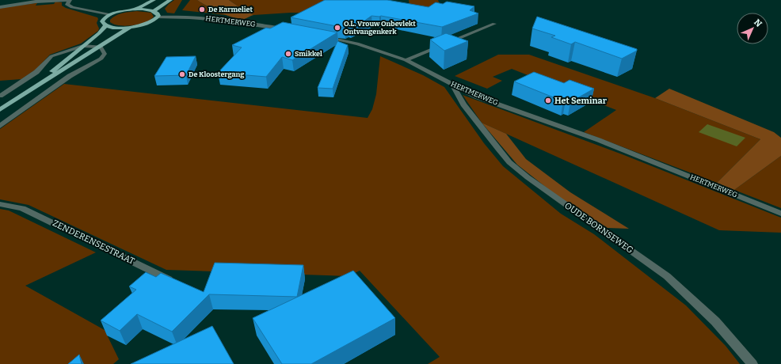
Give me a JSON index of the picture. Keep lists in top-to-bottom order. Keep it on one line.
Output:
{"streets":{"street":["HERTMERWEG","OUDE BORNSEWEG","ZENDERENSESTRAAT"]},"crossings":[["HERTMERWEG","OUDE BORNSEWEG"]],"places":["De Karmeliet","O.L. Vrouw Onbevlekt Ontvangenkerk","Smikkel","De Kloostergang","Het Seminar"],"north":"top right"}
